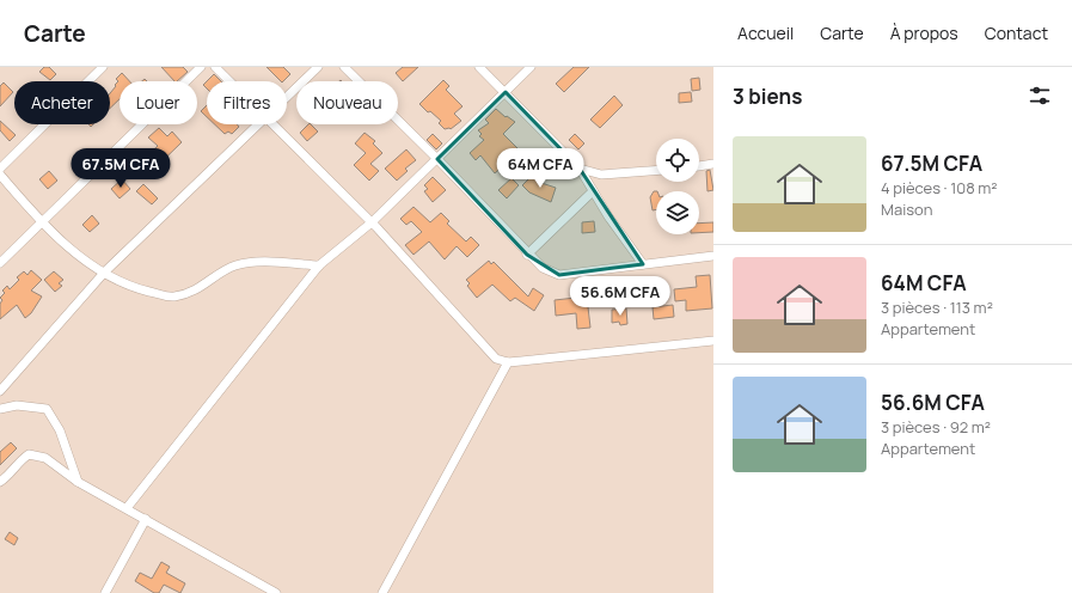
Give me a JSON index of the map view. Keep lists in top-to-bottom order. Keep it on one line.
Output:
{"page":{"header":"Carte","nav":["Accueil","Carte","À propos","Contact"],"heading":"3 biens","chip":["Acheter","Louer","Filtres","Nouveau"],"list":[{"name":"67.5M CFA","note":"4 pièces · 108 m² · Maison"},{"name":"64M CFA","note":"3 pièces · 113 m² · Appartement"},{"name":"56.6M CFA","note":"3 pièces · 92 m² · Appartement"}],"price":["67.5M CFA","64M CFA","56.6M CFA"]}}
